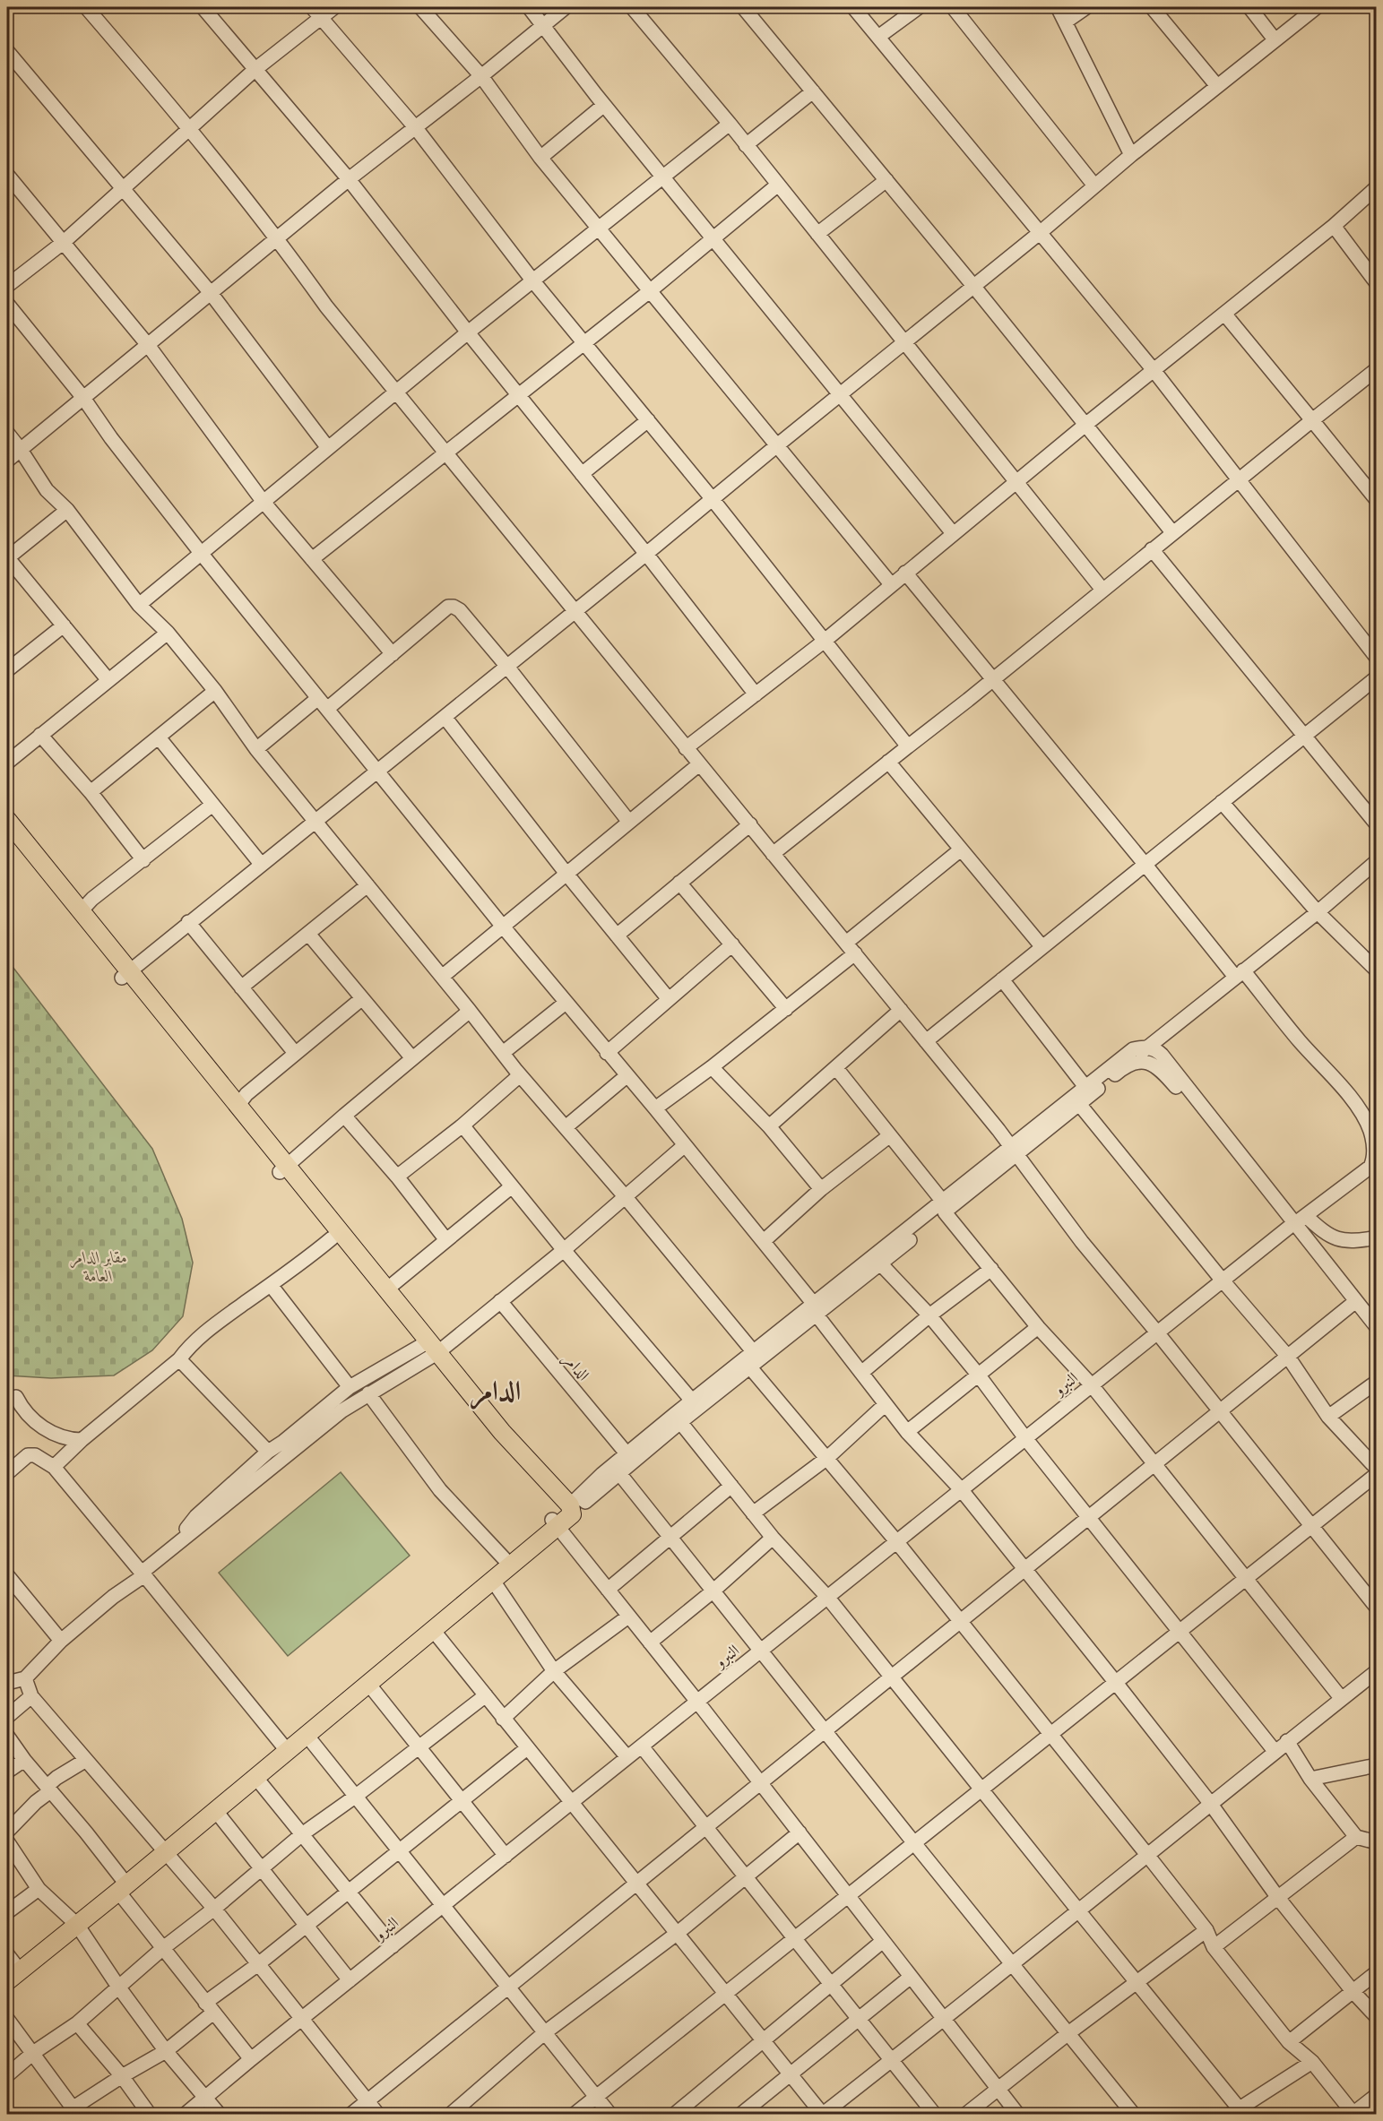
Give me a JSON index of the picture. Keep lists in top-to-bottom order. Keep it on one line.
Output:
{"streets":{"street":["الدامر","النبرو"]},"districts":["الدامر"],"parks":["مقابر الدامر العامة"]}
